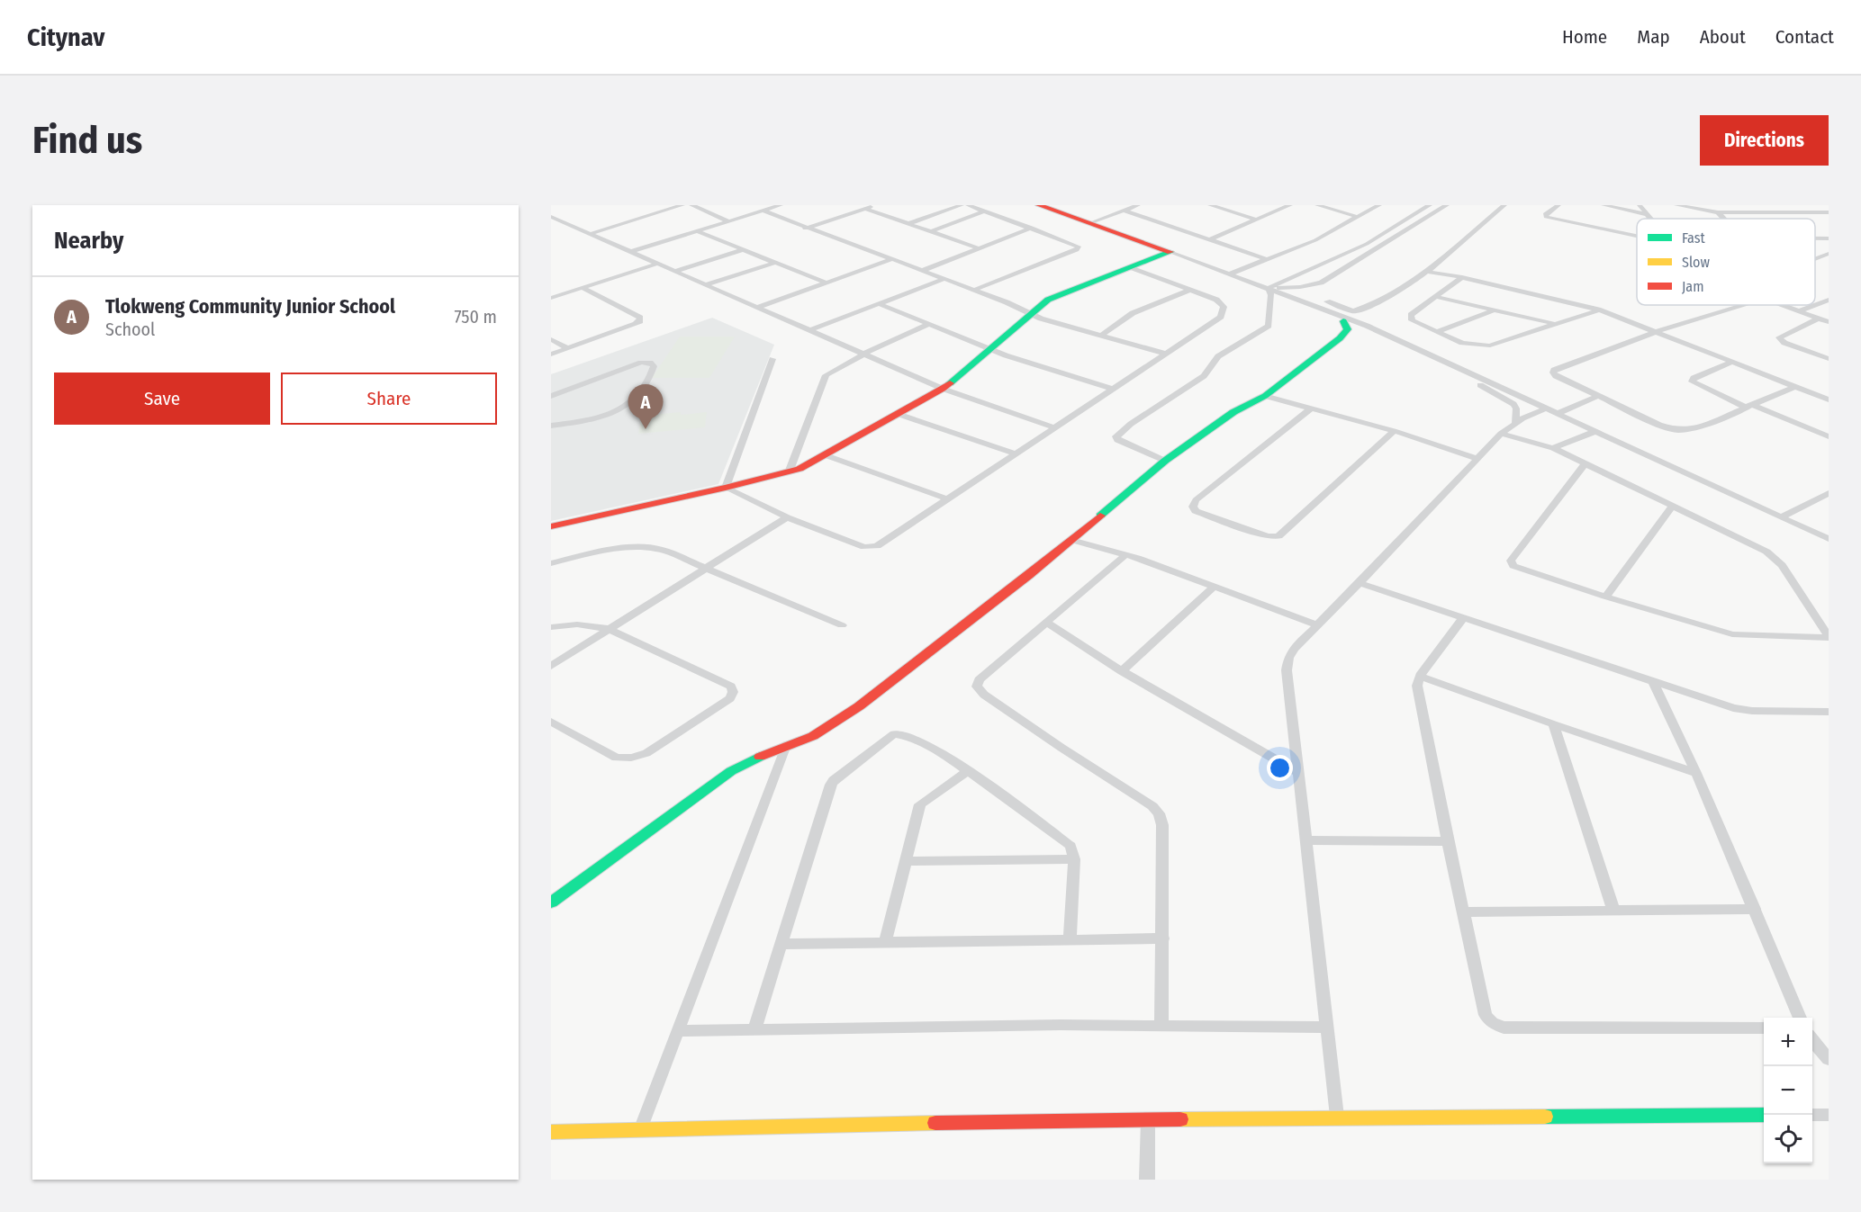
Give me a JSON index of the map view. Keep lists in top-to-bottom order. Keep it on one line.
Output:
{"legend":["Fast","Slow","Jam"],"page":{"header":"Citynav","nav":["Home","Map","About","Contact"],"buttons":["Directions",["Save","Share"]],"title":"Find us","heading":"Nearby","list":[{"mark":"A","name":"Tlokweng Community Junior School","note":"School","value":"750 m"}],"pins":"A","map_buttons":["+","−"]}}
